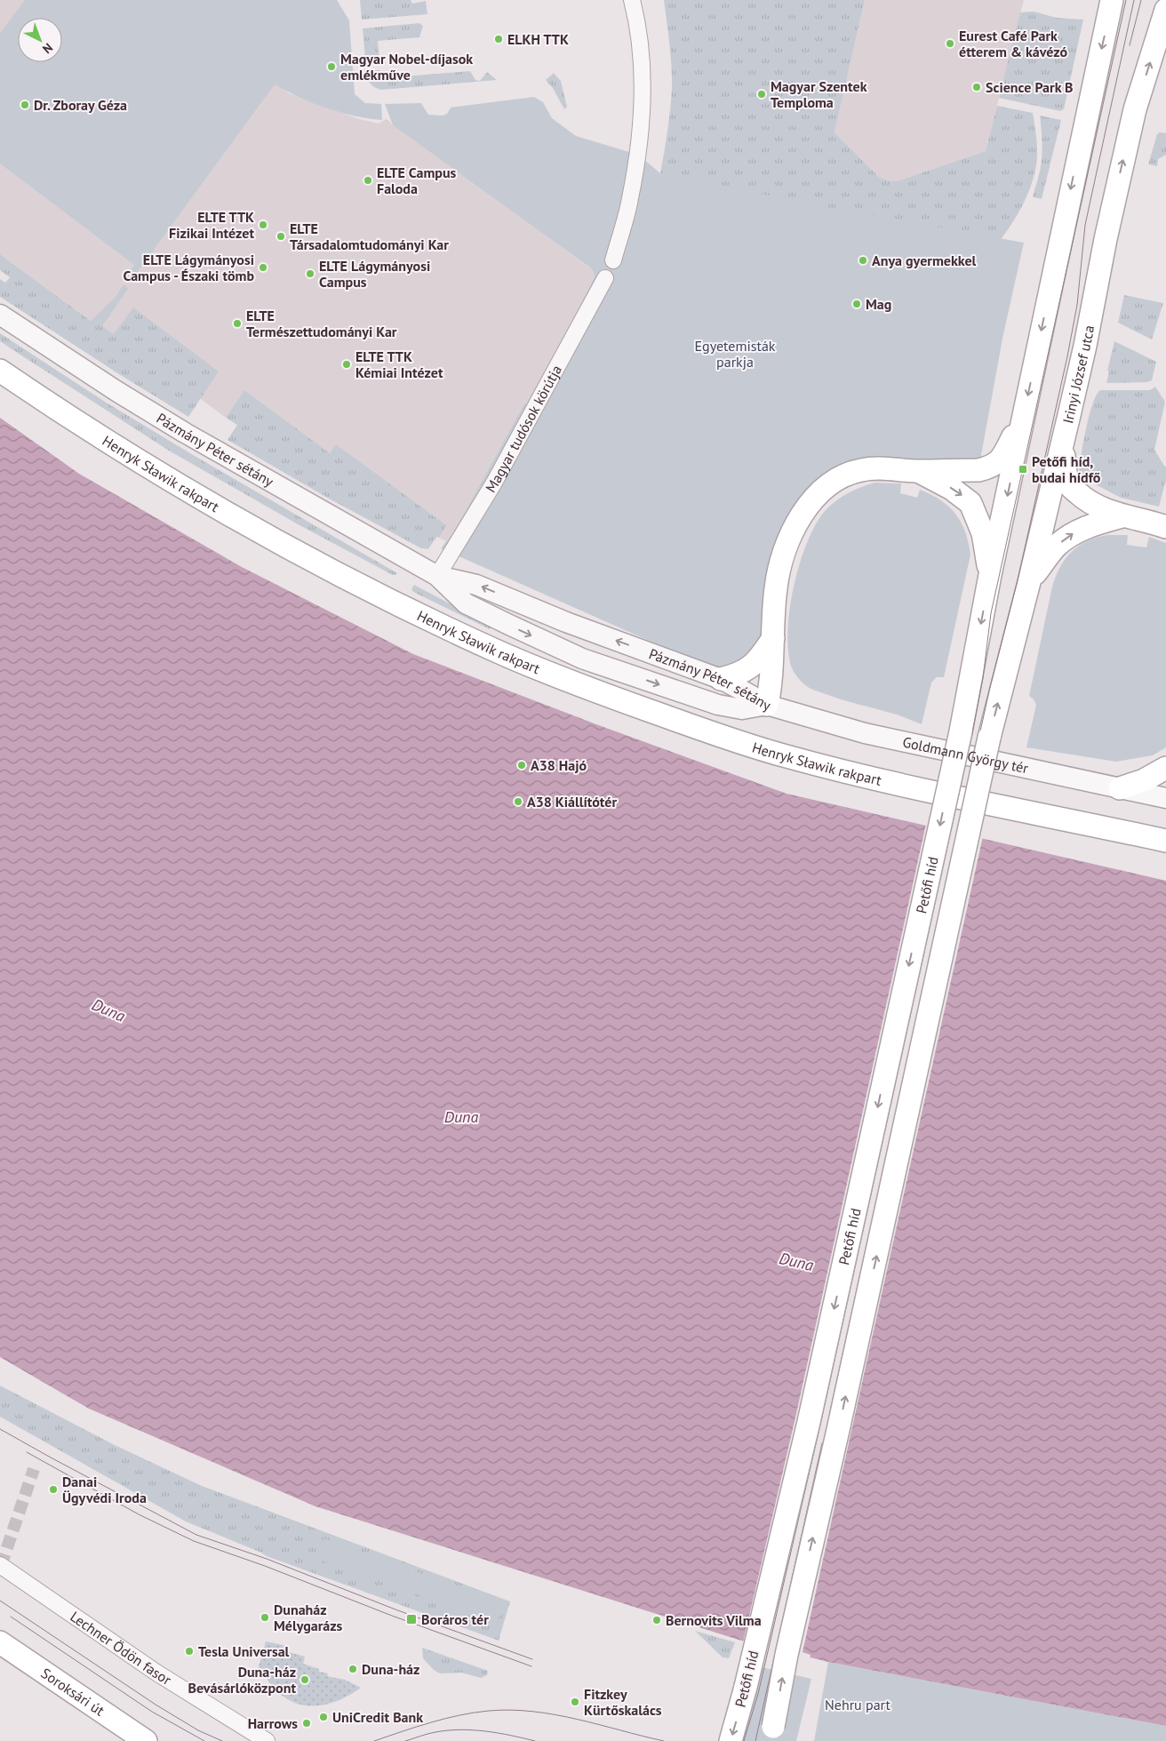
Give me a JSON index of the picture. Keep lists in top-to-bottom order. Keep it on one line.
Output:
{"streets":{"main road":["Irinyi József utca","Henryk Sławik rakpart","Petőfi híd","Soroksári út"],"street":["Magyar tudósok körútja","Pázmány Péter sétány","Goldmann György tér","Lechner Ödön fasor"]},"crossings":[["Irinyi József utca","Petőfi híd"],["Magyar tudósok körútja","Pázmány Péter sétány"],["Pázmány Péter sétány","Goldmann György tér"]],"water":["Duna"],"parks":["Egyetemisták parkja","Nehru part"],"places":{"other":["ELKH TTK","Eurest Café Park étterem & kávézó","Magyar Nobel-díjasok emlékműve","Science Park B","Magyar Szentek Temploma","Dr. Zboray Géza","ELTE Campus Faloda","ELTE TTK Fizikai Intézet","ELTE Társadalomtudományi Kar","Anya gyermekkel","ELTE Lágymányosi Campus - Északi tömb","ELTE Lágymányosi Campus","Mag","ELTE Természettudományi Kar","ELTE TTK Kémiai Intézet","A38 Hajó","A38 Kiállítótér","Danai Ügyvédi Iroda","Dunaház Mélygarázs","Bernovits Vilma","Tesla Universal","Duna-ház","Duna-ház Bevásárlóközpont","Fitzkey Kürtőskalács","UniCredit Bank","Harrows"],"transit":["Petőfi híd, budai hídfő","Boráros tér"]},"north":"bottom right"}
